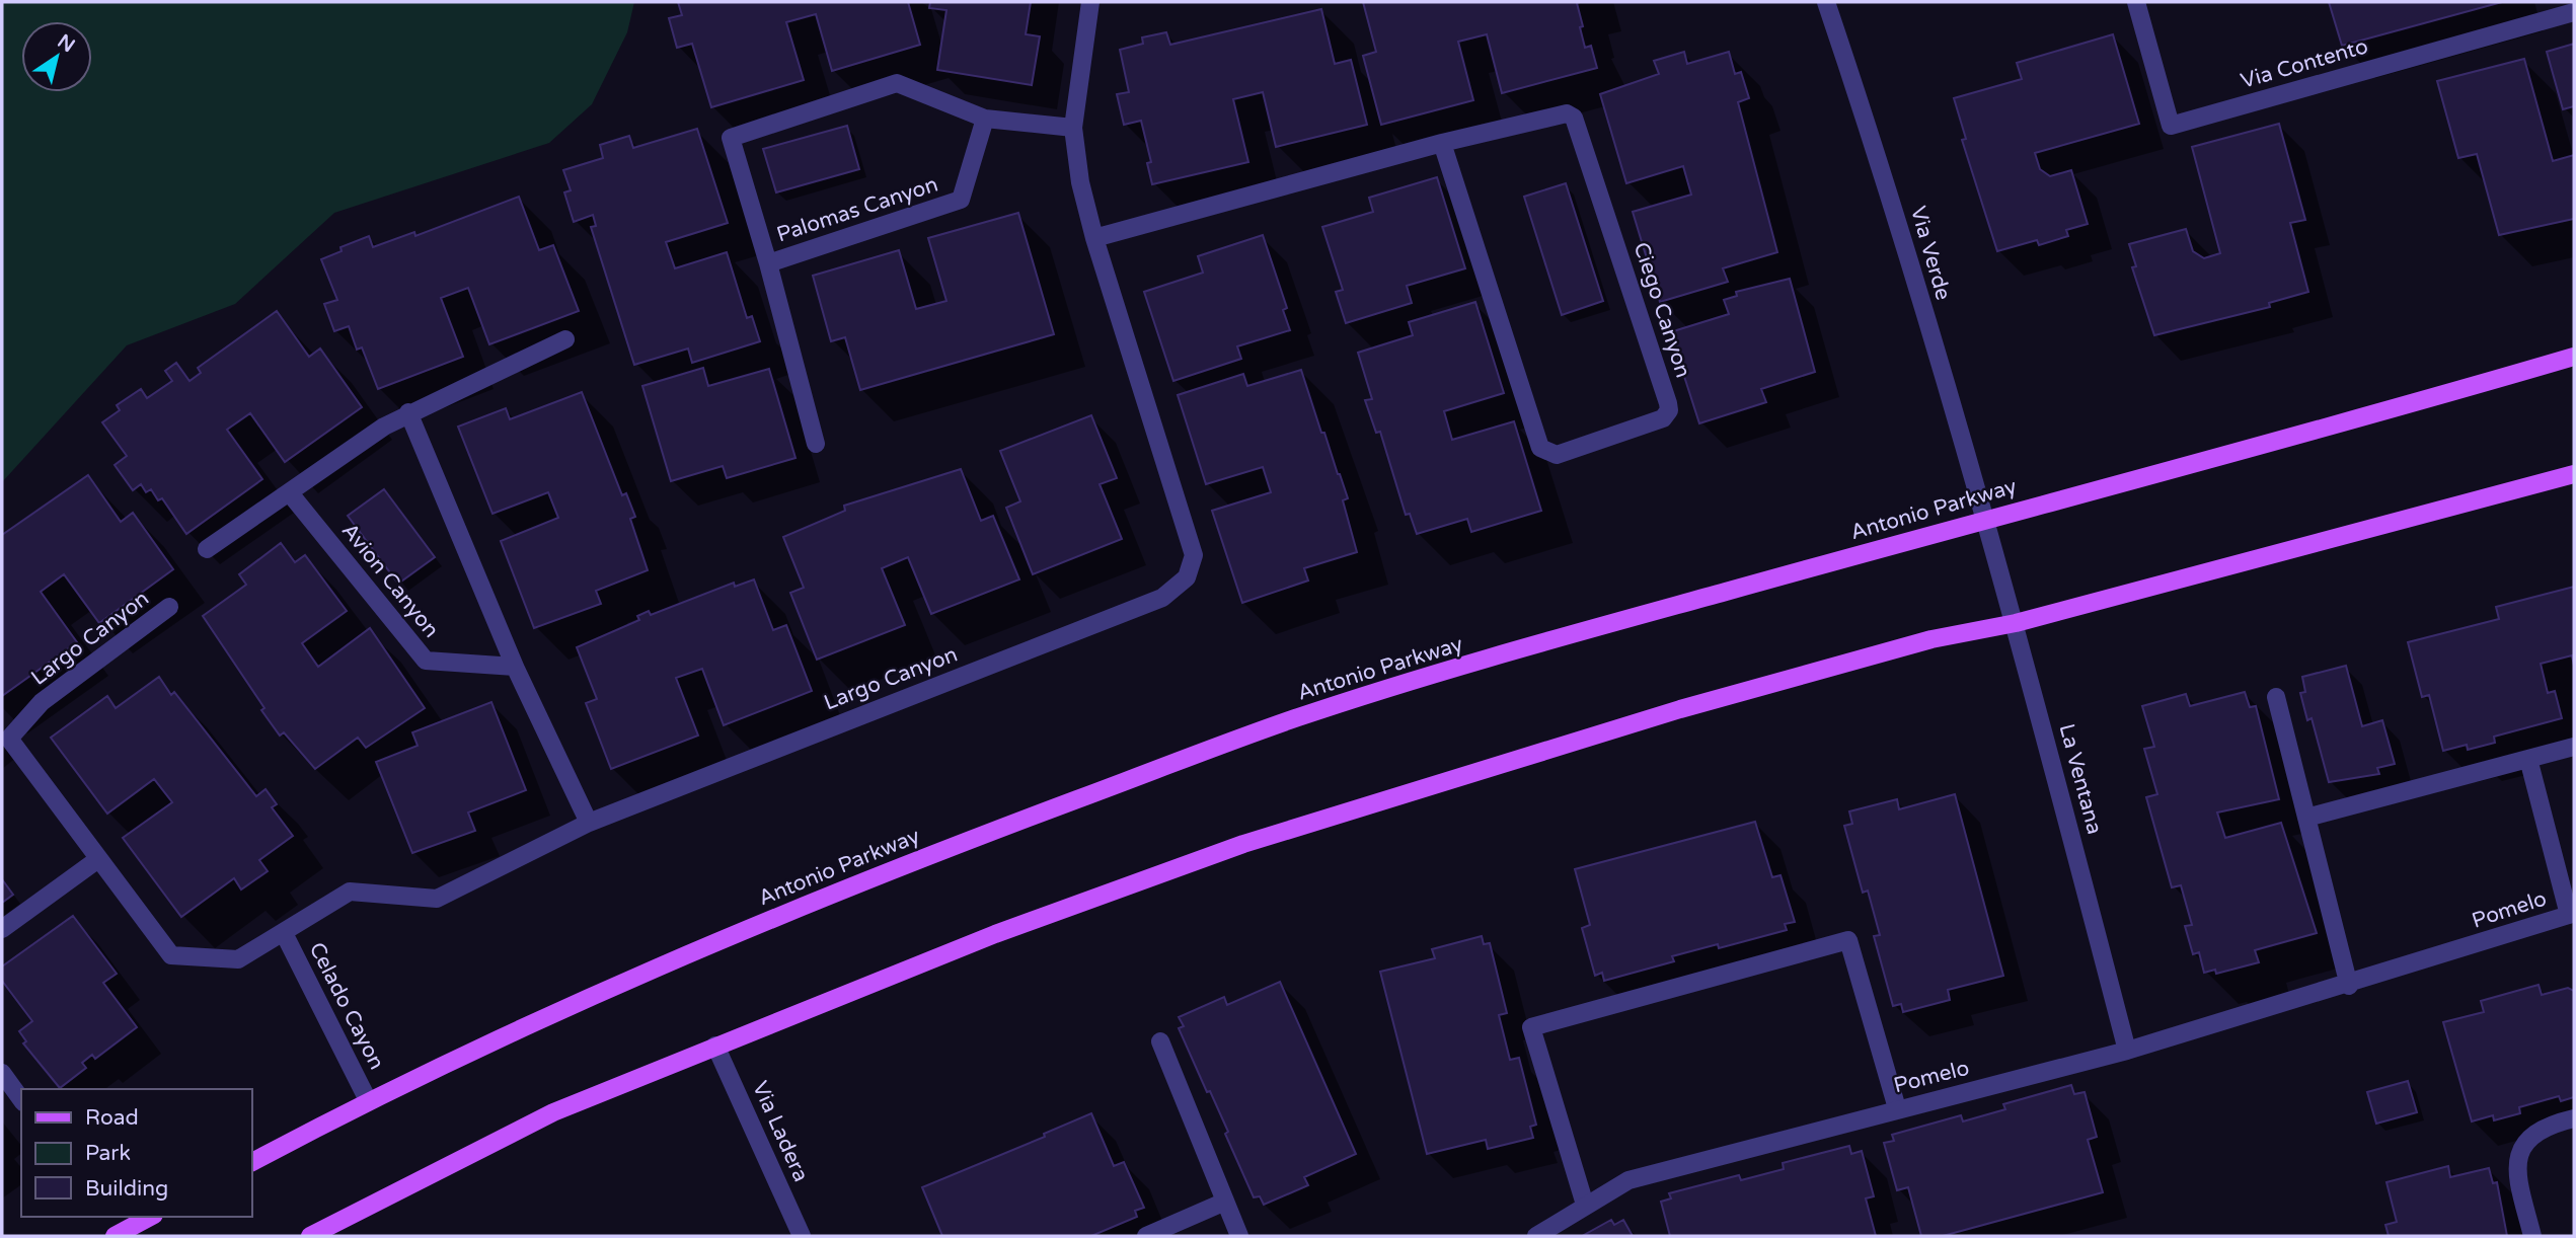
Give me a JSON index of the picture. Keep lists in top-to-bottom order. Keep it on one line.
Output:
{"streets":{"main road":["Antonio Parkway"],"street":["Via Contento","Palomas Canyon","Via Verde","Ciego Canyon","Avion Canyon","Largo Canyon","La Ventana","Pomelo","Celado Cayon","Via Ladera"]},"crossings":[["Palomas Canyon","Largo Canyon"],["Via Verde","Antonio Parkway"],["Via Verde","La Ventana"],["Ciego Canyon","Largo Canyon"],["Antonio Parkway","La Ventana"],["Antonio Parkway","Celado Cayon"],["Largo Canyon","Celado Cayon"],["La Ventana","Pomelo"]],"legend":["Road","Park","Building"],"north":"top right"}
